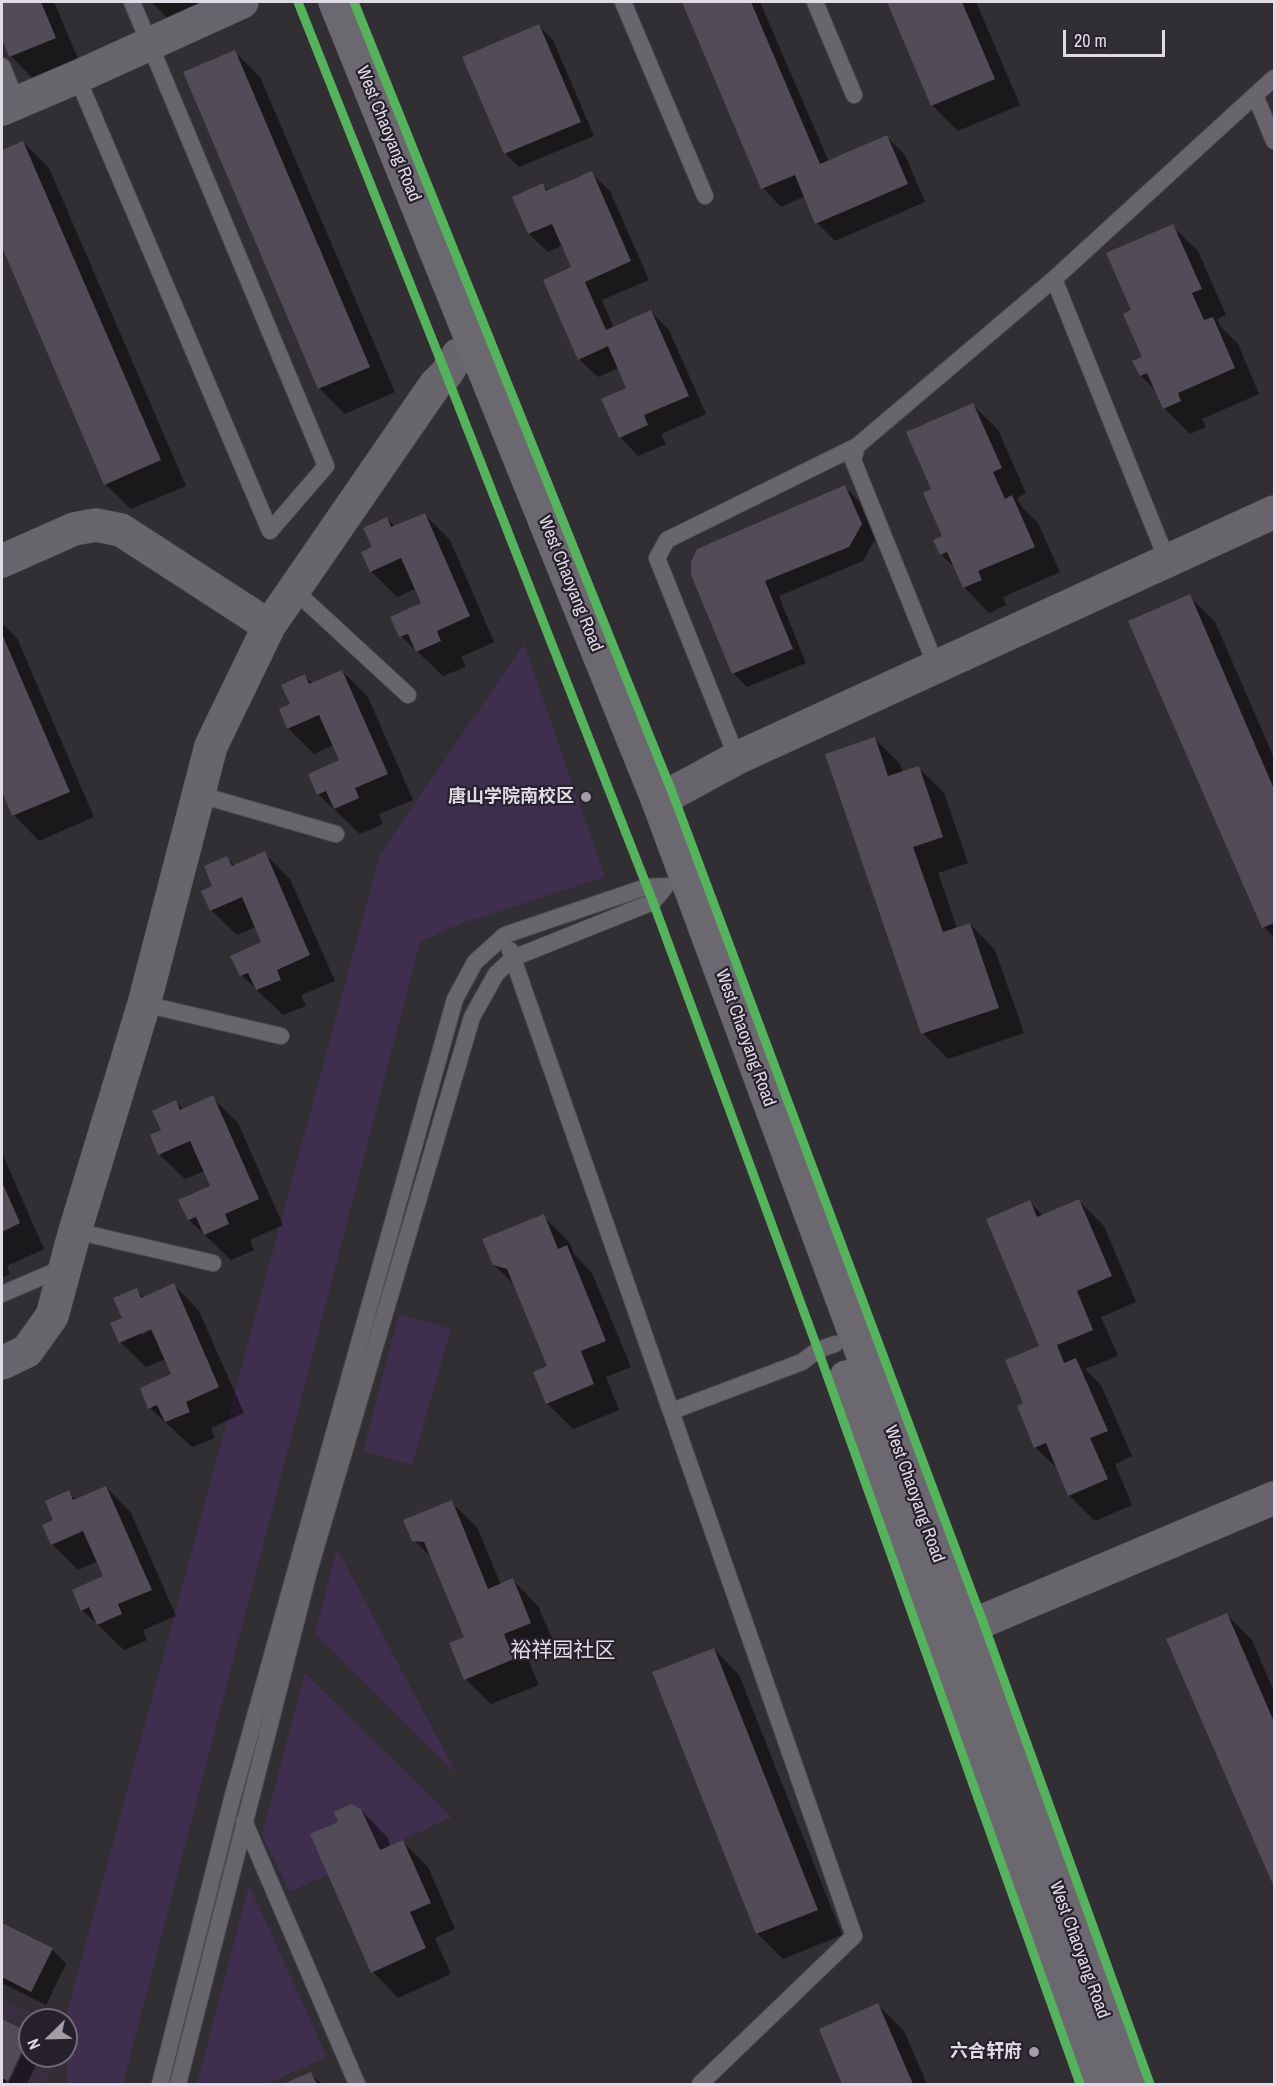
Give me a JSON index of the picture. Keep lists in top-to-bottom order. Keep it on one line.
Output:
{"streets":{"main road":["West Chaoyang Road"]},"districts":["裕祥园社区"],"places":["唐山学院南校区","六合轩府"],"scale_bar":"20 m","north":"bottom left"}
